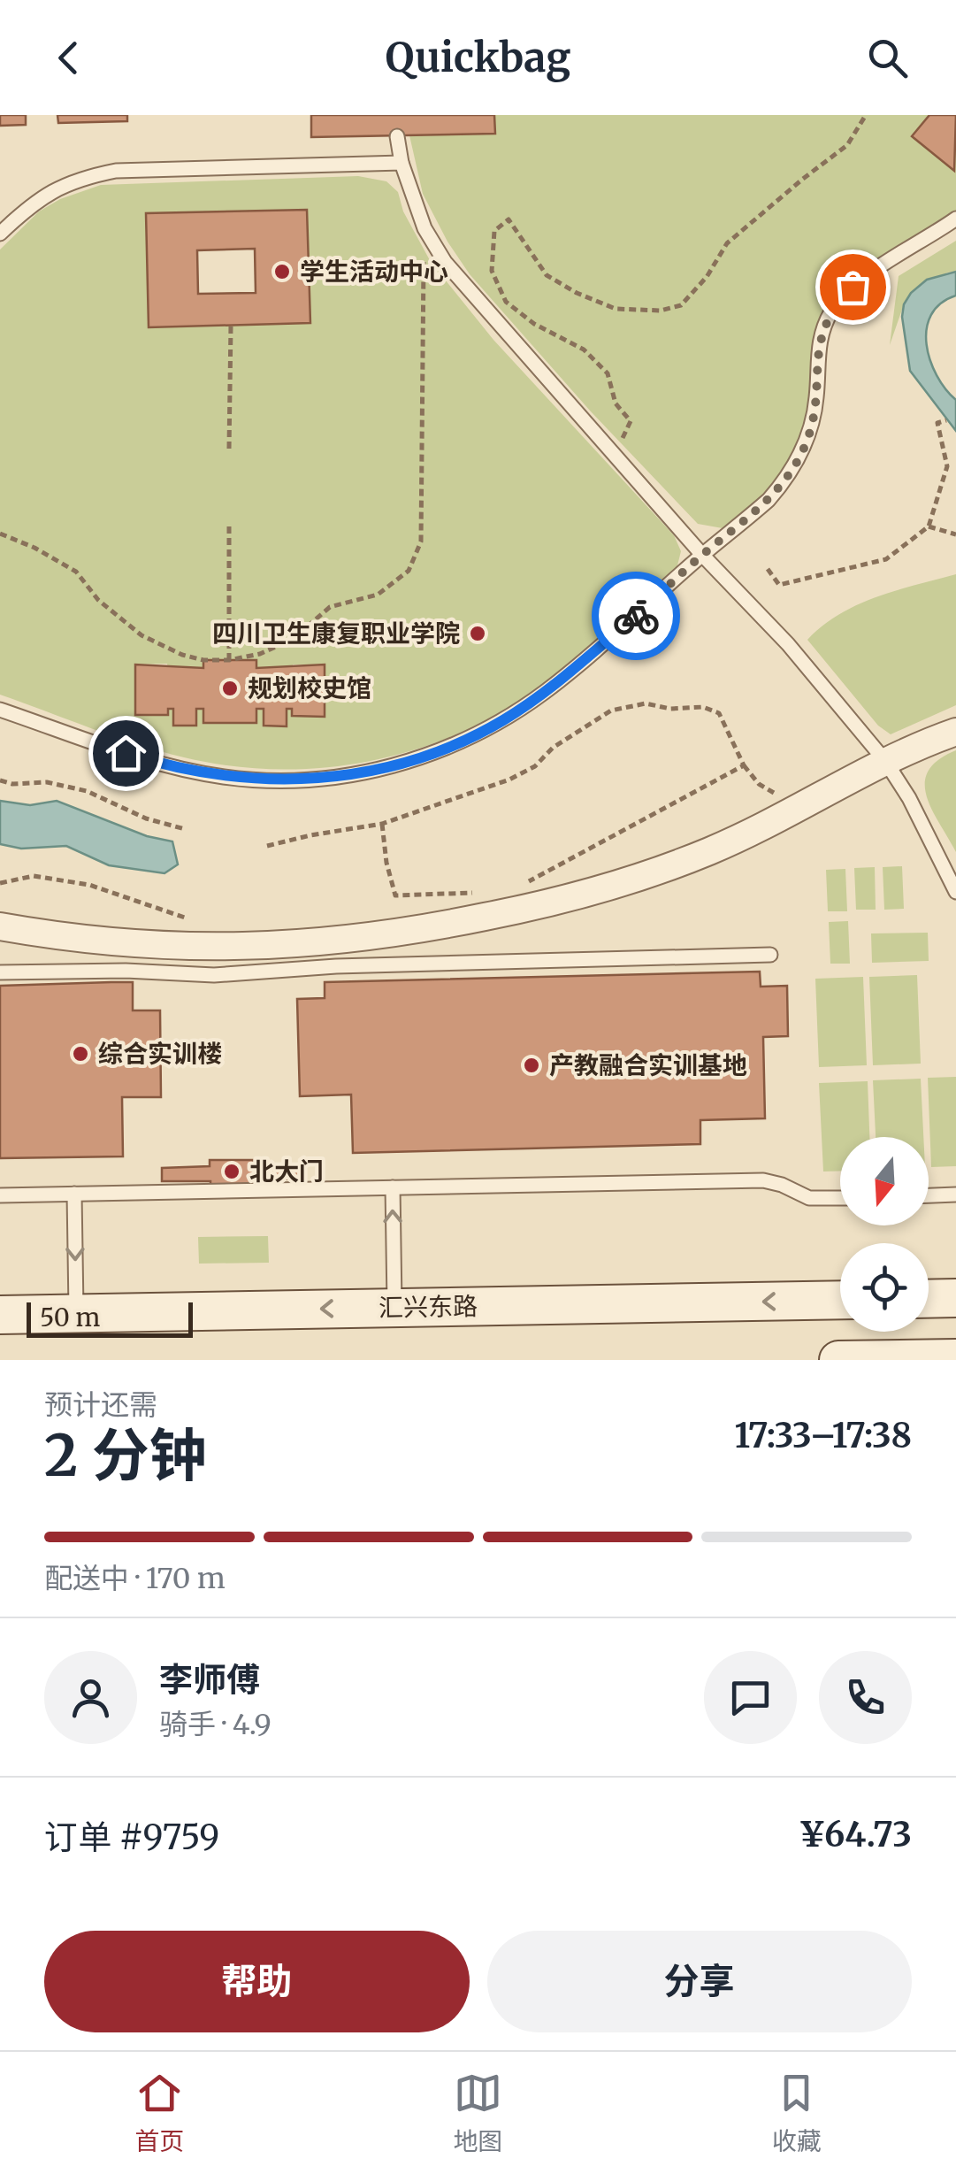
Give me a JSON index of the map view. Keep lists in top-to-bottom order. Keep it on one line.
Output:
{"streets":{"main road":["汇兴东路"]},"one_way":["汇兴东路"],"places":["学生活动中心","四川卫生康复职业学院","规划校史馆","综合实训楼","产教融合实训基地","北大门"],"scale_bar":"50 m","north":"bottom","page":{"header":"Quickbag","scale":"50 m","heading":["2 分钟","预计还需","17:33–17:38"],"panel":["李师傅","骑手 · 4.9","订单 #9759","¥64.73"],"bar":"配送中 · 170 m","buttons":["帮助","分享"],"tabs":["首页","地图","收藏"]}}
